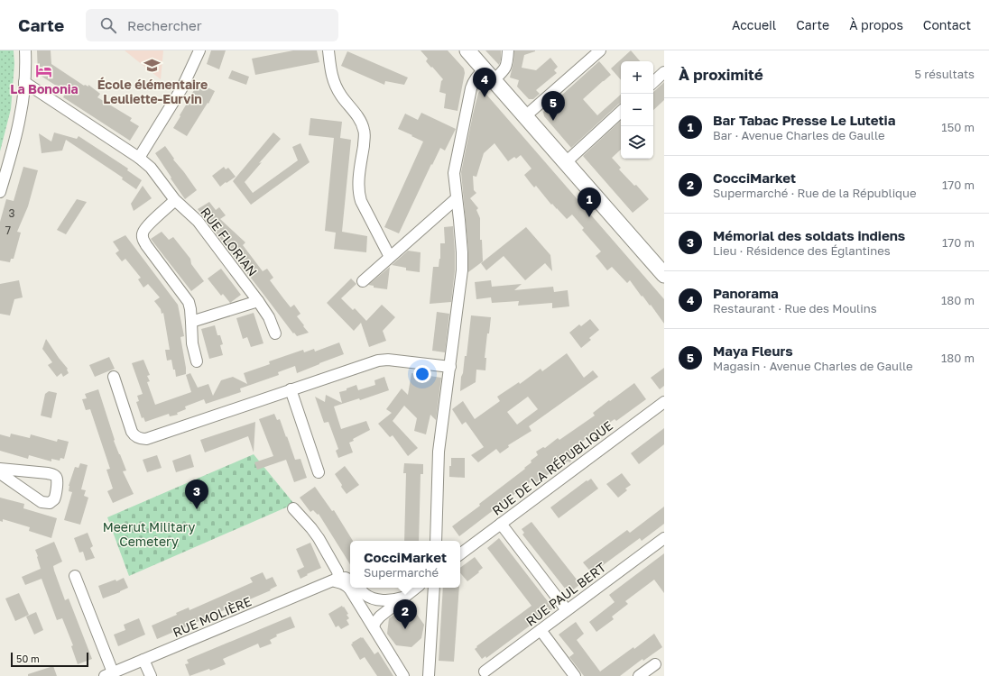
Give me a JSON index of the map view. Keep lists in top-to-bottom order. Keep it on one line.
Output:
{"streets":{"street":["RUE FLORIAN","RUE DE LA RÉPUBLIQUE","RUE PAUL BERT","RUE MOLIÈRE"]},"parks":["Meerut Military Cemetery"],"places":{"school or university":["École élémentaire Leuliette-Eurvin"],"hotel":["La Bononia"]},"house_numbers":["3","7"],"scale_bar":"50 m","page":{"header":"Carte","search":"Rechercher","nav":["Accueil","Carte","À propos","Contact"],"heading":["À proximité","5 résultats"],"map_buttons":["+","−"],"pins":["4","5","1","3","2"],"list":[{"mark":"1","name":"Bar Tabac Presse Le Lutetia","note":"Bar · Avenue Charles de Gaulle","value":"150 m"},{"mark":"2","name":"CocciMarket","note":"Supermarché · Rue de la République","value":"170 m"},{"mark":"3","name":"Mémorial des soldats indiens","note":"Lieu · Résidence des Églantines","value":"170 m"},{"mark":"4","name":"Panorama","note":"Restaurant · Rue des Moulins","value":"180 m"},{"mark":"5","name":"Maya Fleurs","note":"Magasin · Avenue Charles de Gaulle","value":"180 m"}],"popup":["CocciMarket","Supermarché"],"scale":"50 m"}}
